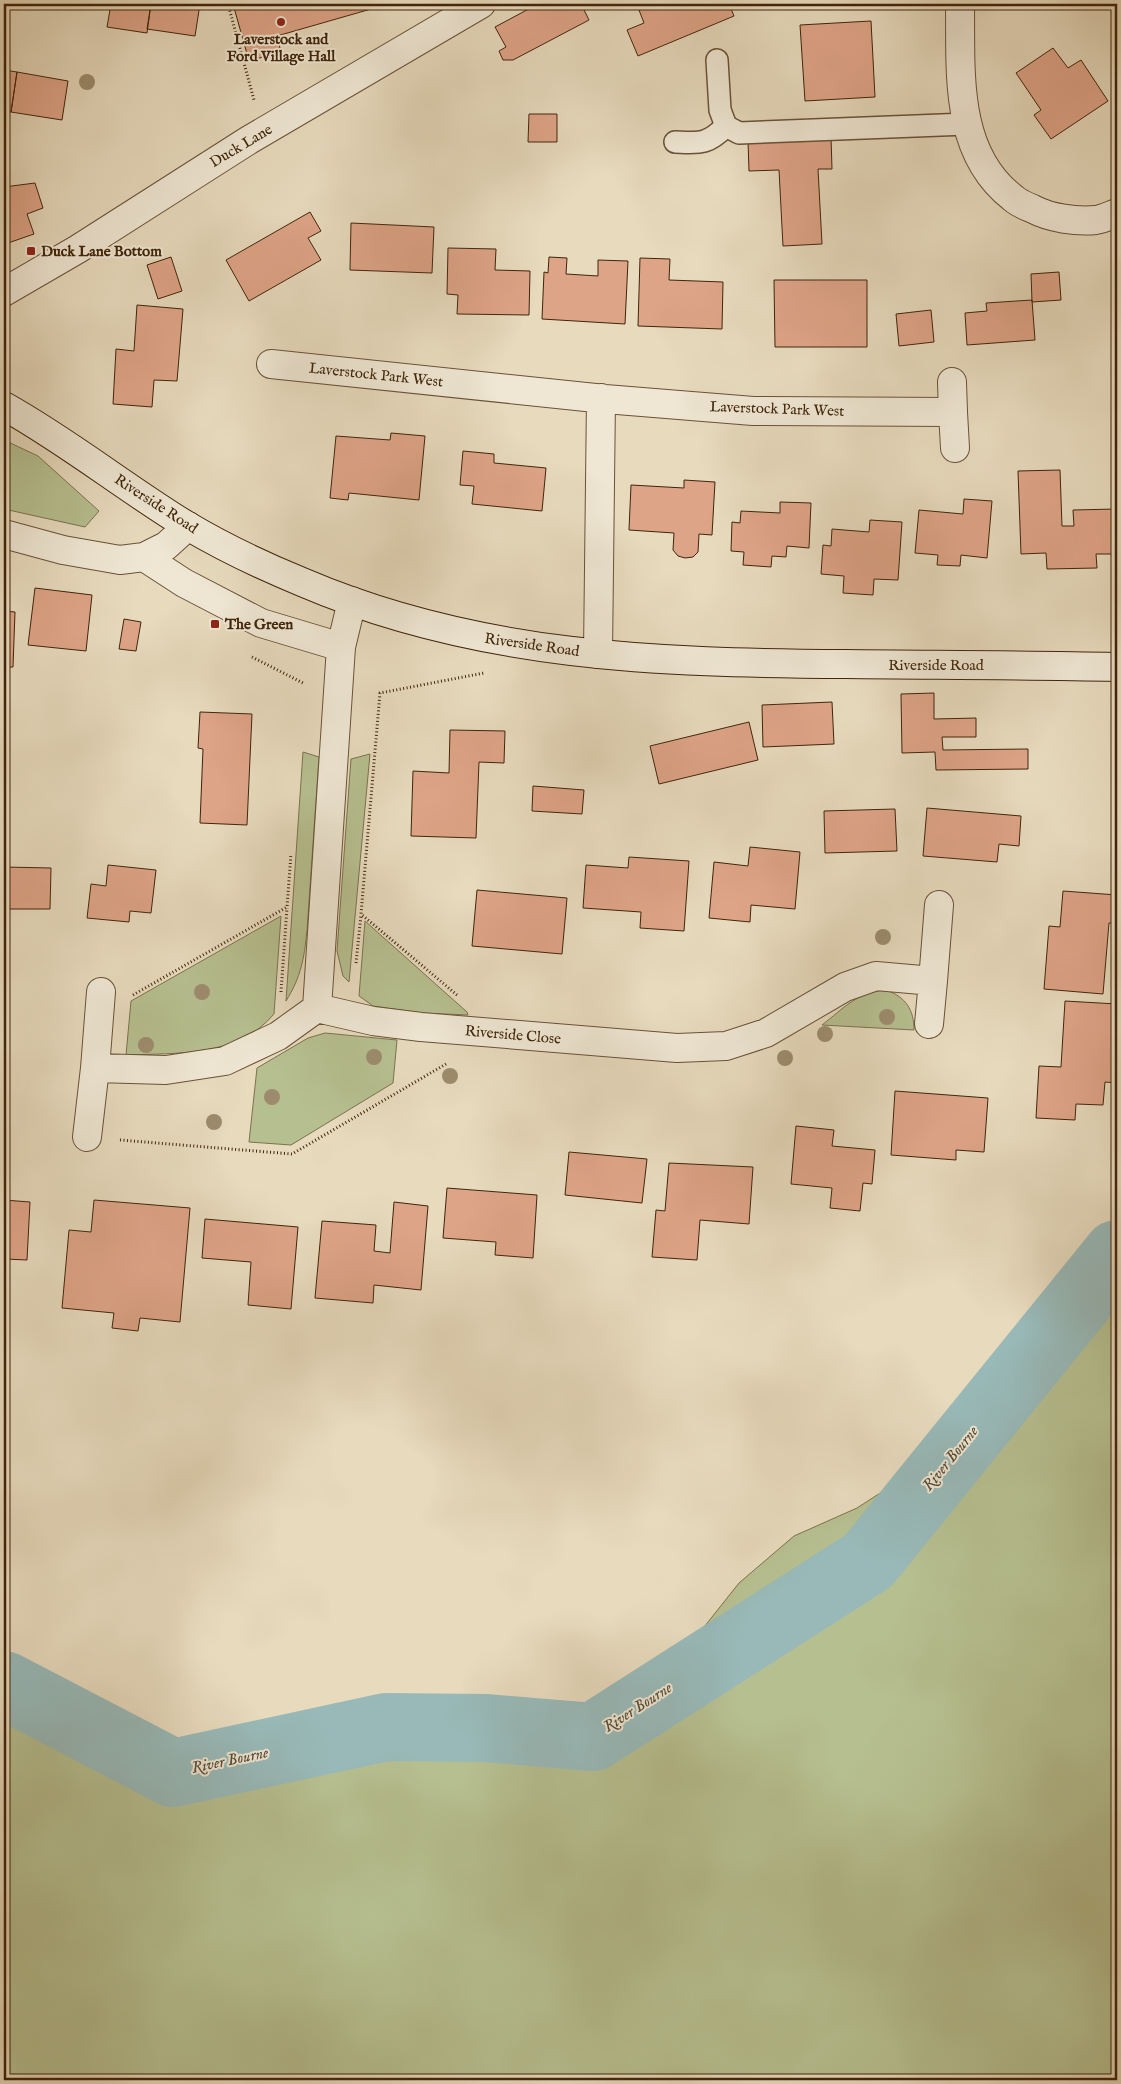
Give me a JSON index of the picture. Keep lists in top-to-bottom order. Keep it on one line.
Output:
{"streets":{"street":["Duck Lane","Laverstock Park West","Riverside Road","Riverside Close"]},"water":["River Bourne"],"places":{"other":["Laverstock and Ford Village Hall"],"transit":["Duck Lane Bottom","The Green"]}}
